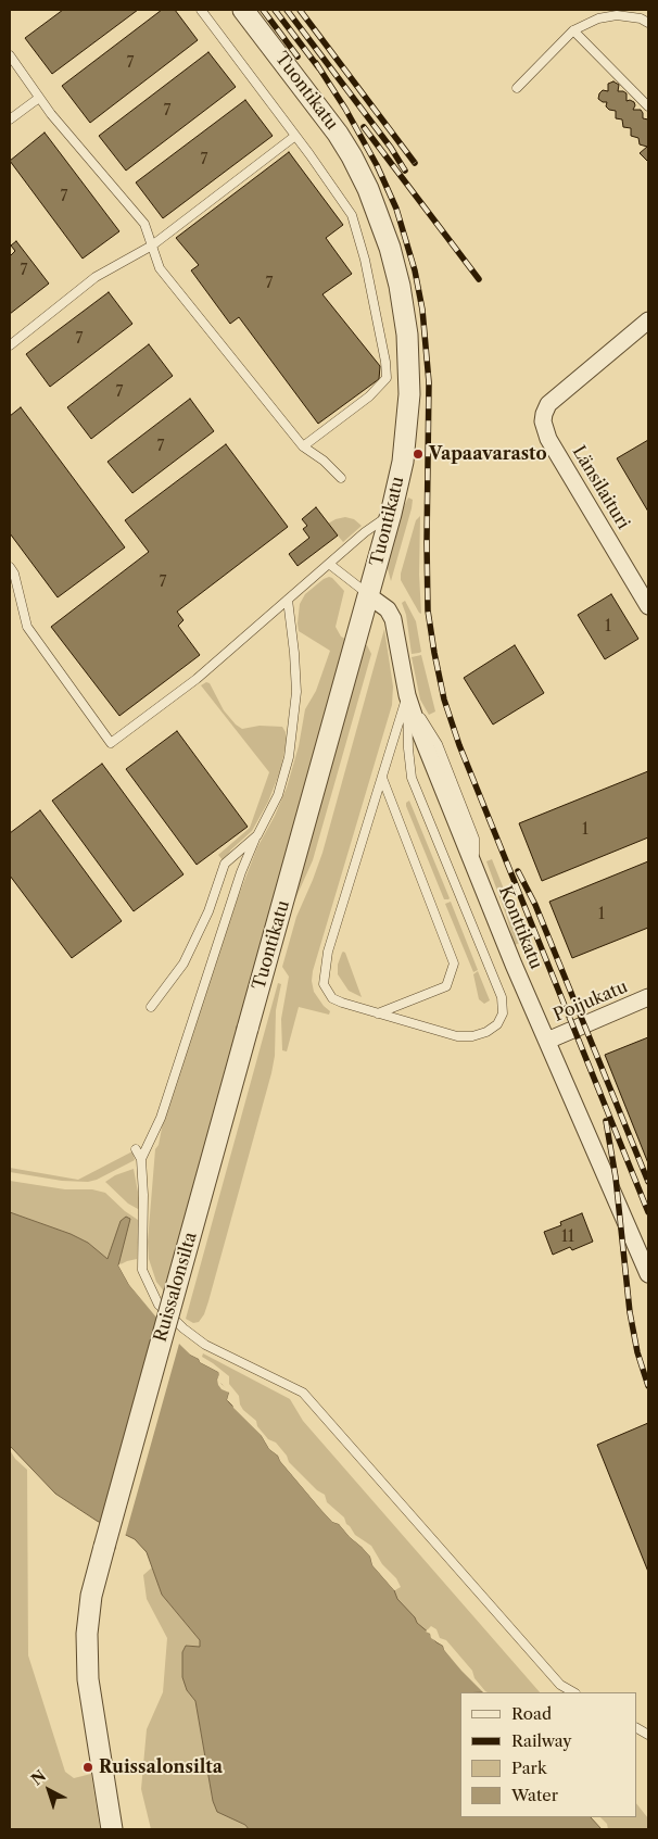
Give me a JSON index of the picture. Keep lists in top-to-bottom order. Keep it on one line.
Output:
{"streets":{"street":["Tuontikatu","Länsilaituri","Konttikatu","Poijukatu","Ruissalonsilta"]},"crossings":[["Tuontikatu","Konttikatu"],["Tuontikatu","Ruissalonsilta"],["Konttikatu","Poijukatu"]],"places":["Vapaavarasto","Ruissalonsilta"],"house_numbers":["7","7","7","7","7","7","7","7","7","7","1","1","1","11"],"legend":["Road","Railway","Park","Water"],"north":"top left"}
